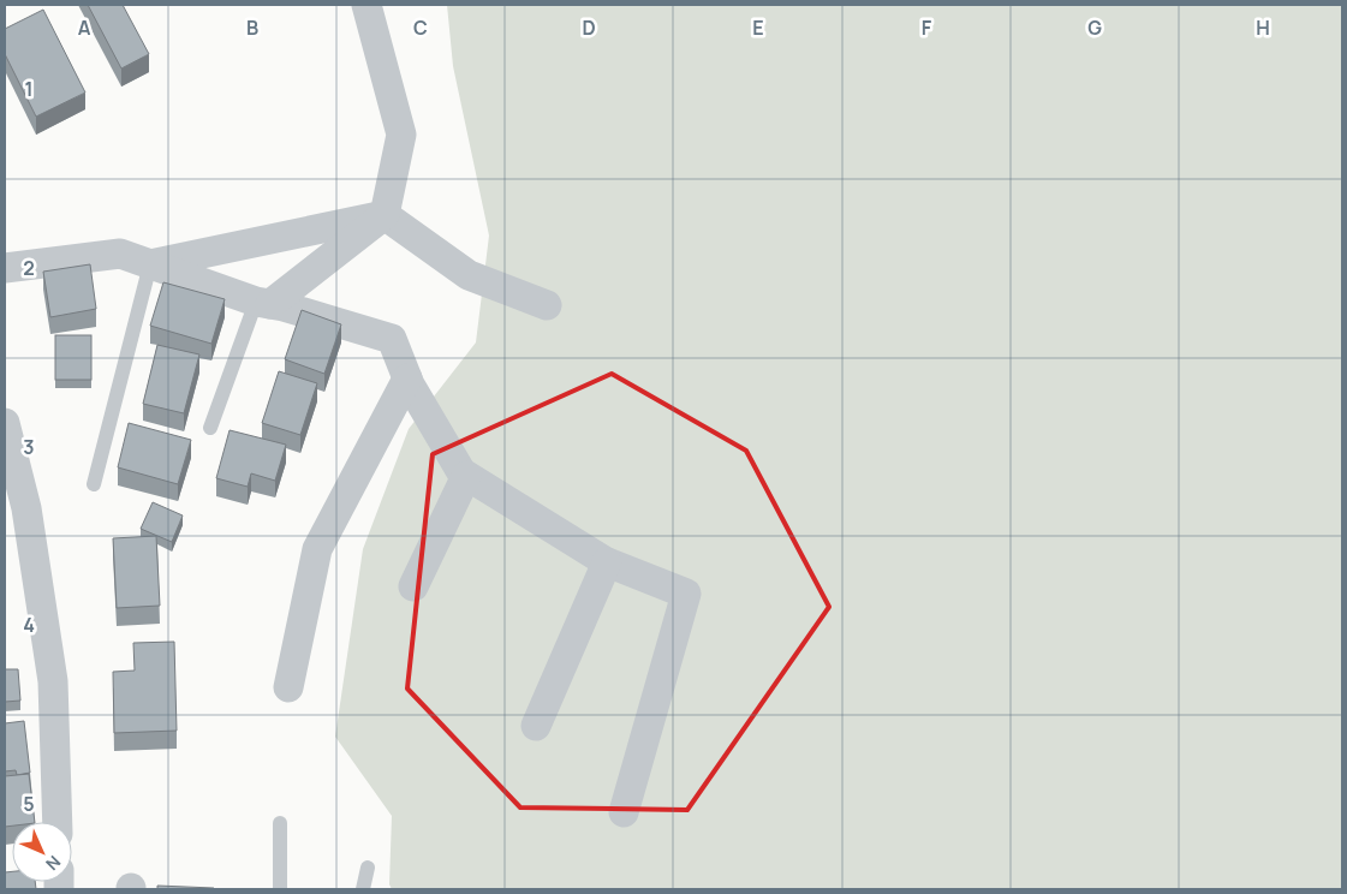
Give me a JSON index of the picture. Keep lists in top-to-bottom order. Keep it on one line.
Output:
{"north":"bottom right","grid":{"columns":["A","B","C","D","E","F","G","H"],"rows":["1","2","3","4","5"]}}
